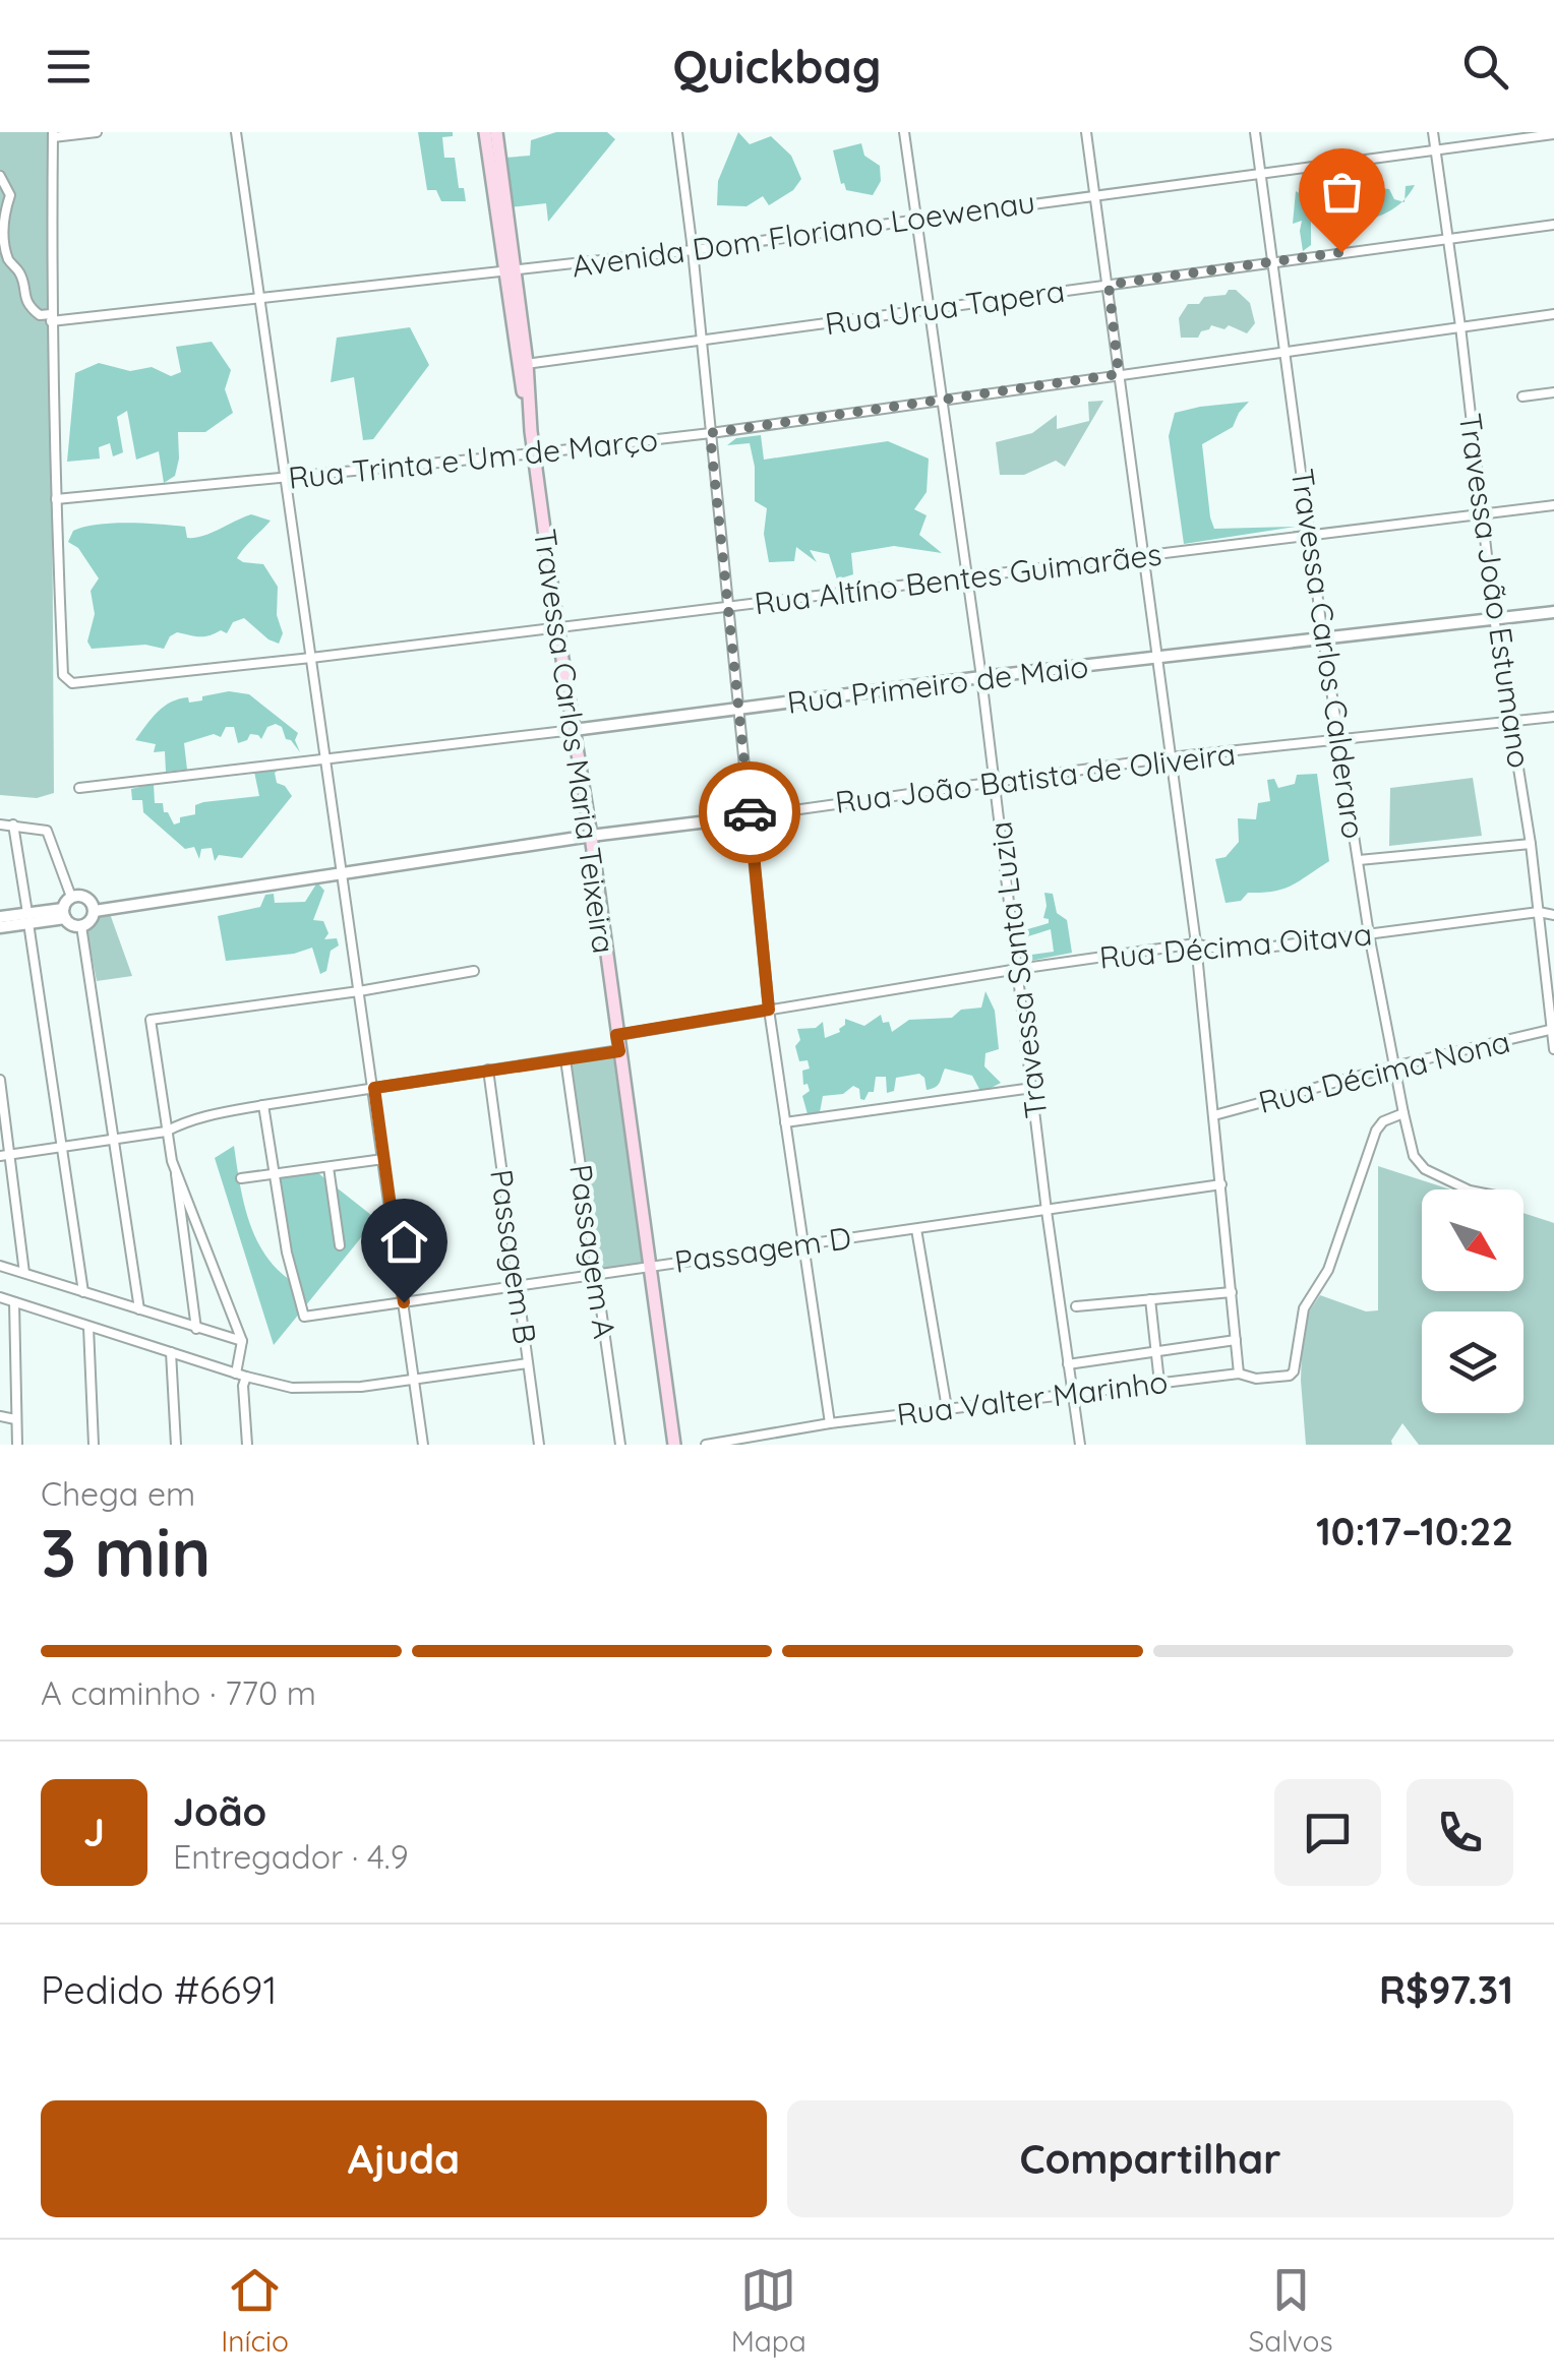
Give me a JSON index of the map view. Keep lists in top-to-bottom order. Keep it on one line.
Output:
{"streets":{"main road":["Travessa Carlos Maria Teixeira"],"street":["Avenida Dom Floriano Loewenau","Rua Urua Tapera","Rua Trinta e Um de Março","Rua Altíno Bentes Guimarães","Travessa João Estumano","Travessa Carlos Calderaro","Rua Primeiro de Maio","Rua João Batista de Oliveira","Rua Décima Oitava","Travessa Santa Luzia","Rua Décima Nona","Passagem D","Passagem A","Passagem B","Rua Valter Marinho"]},"crossings":[["Avenida Dom Floriano Loewenau","Travessa João Estumano"],["Avenida Dom Floriano Loewenau","Travessa Carlos Calderaro"],["Avenida Dom Floriano Loewenau","Travessa Carlos Maria Teixeira"],["Avenida Dom Floriano Loewenau","Travessa Santa Luzia"],["Rua Urua Tapera","Travessa João Estumano"],["Rua Urua Tapera","Travessa Carlos Calderaro"],["Rua Urua Tapera","Travessa Carlos Maria Teixeira"],["Rua Urua Tapera","Travessa Santa Luzia"],["Rua Trinta e Um de Março","Rua Altíno Bentes Guimarães"],["Rua Trinta e Um de Março","Travessa João Estumano"],["Rua Trinta e Um de Março","Travessa Carlos Calderaro"],["Rua Trinta e Um de Março","Travessa Carlos Maria Teixeira"],["Rua Trinta e Um de Março","Travessa Santa Luzia"],["Rua Altíno Bentes Guimarães","Travessa João Estumano"],["Rua Altíno Bentes Guimarães","Travessa Carlos Calderaro"],["Rua Altíno Bentes Guimarães","Travessa Carlos Maria Teixeira"],["Rua Altíno Bentes Guimarães","Travessa Santa Luzia"],["Travessa João Estumano","Rua Primeiro de Maio"],["Travessa João Estumano","Rua João Batista de Oliveira"],["Travessa João Estumano","Rua Décima Oitava"],["Travessa João Estumano","Rua Décima Nona"],["Travessa Carlos Calderaro","Rua Primeiro de Maio"],["Travessa Carlos Calderaro","Rua João Batista de Oliveira"],["Travessa Carlos Calderaro","Rua Décima Oitava"],["Travessa Carlos Calderaro","Rua Décima Nona"],["Travessa Carlos Calderaro","Rua Valter Marinho"],["Rua Primeiro de Maio","Travessa Carlos Maria Teixeira"],["Rua Primeiro de Maio","Travessa Santa Luzia"],["Travessa Carlos Maria Teixeira","Rua João Batista de Oliveira"],["Travessa Carlos Maria Teixeira","Rua Décima Oitava"],["Travessa Carlos Maria Teixeira","Passagem D"],["Rua João Batista de Oliveira","Travessa Santa Luzia"],["Rua Décima Oitava","Travessa Santa Luzia"],["Travessa Santa Luzia","Passagem D"],["Travessa Santa Luzia","Rua Valter Marinho"],["Passagem D","Passagem A"],["Passagem D","Passagem B"]],"north":"bottom right","page":{"header":"Quickbag","heading":["3 min","Chega em","10:17–10:22"],"panel":["João","Entregador · 4.9","Pedido #6691","R$97.31"],"bar":"A caminho · 770 m","round":"J","buttons":["Ajuda","Compartilhar"],"tabs":["Início","Mapa","Salvos"]}}
